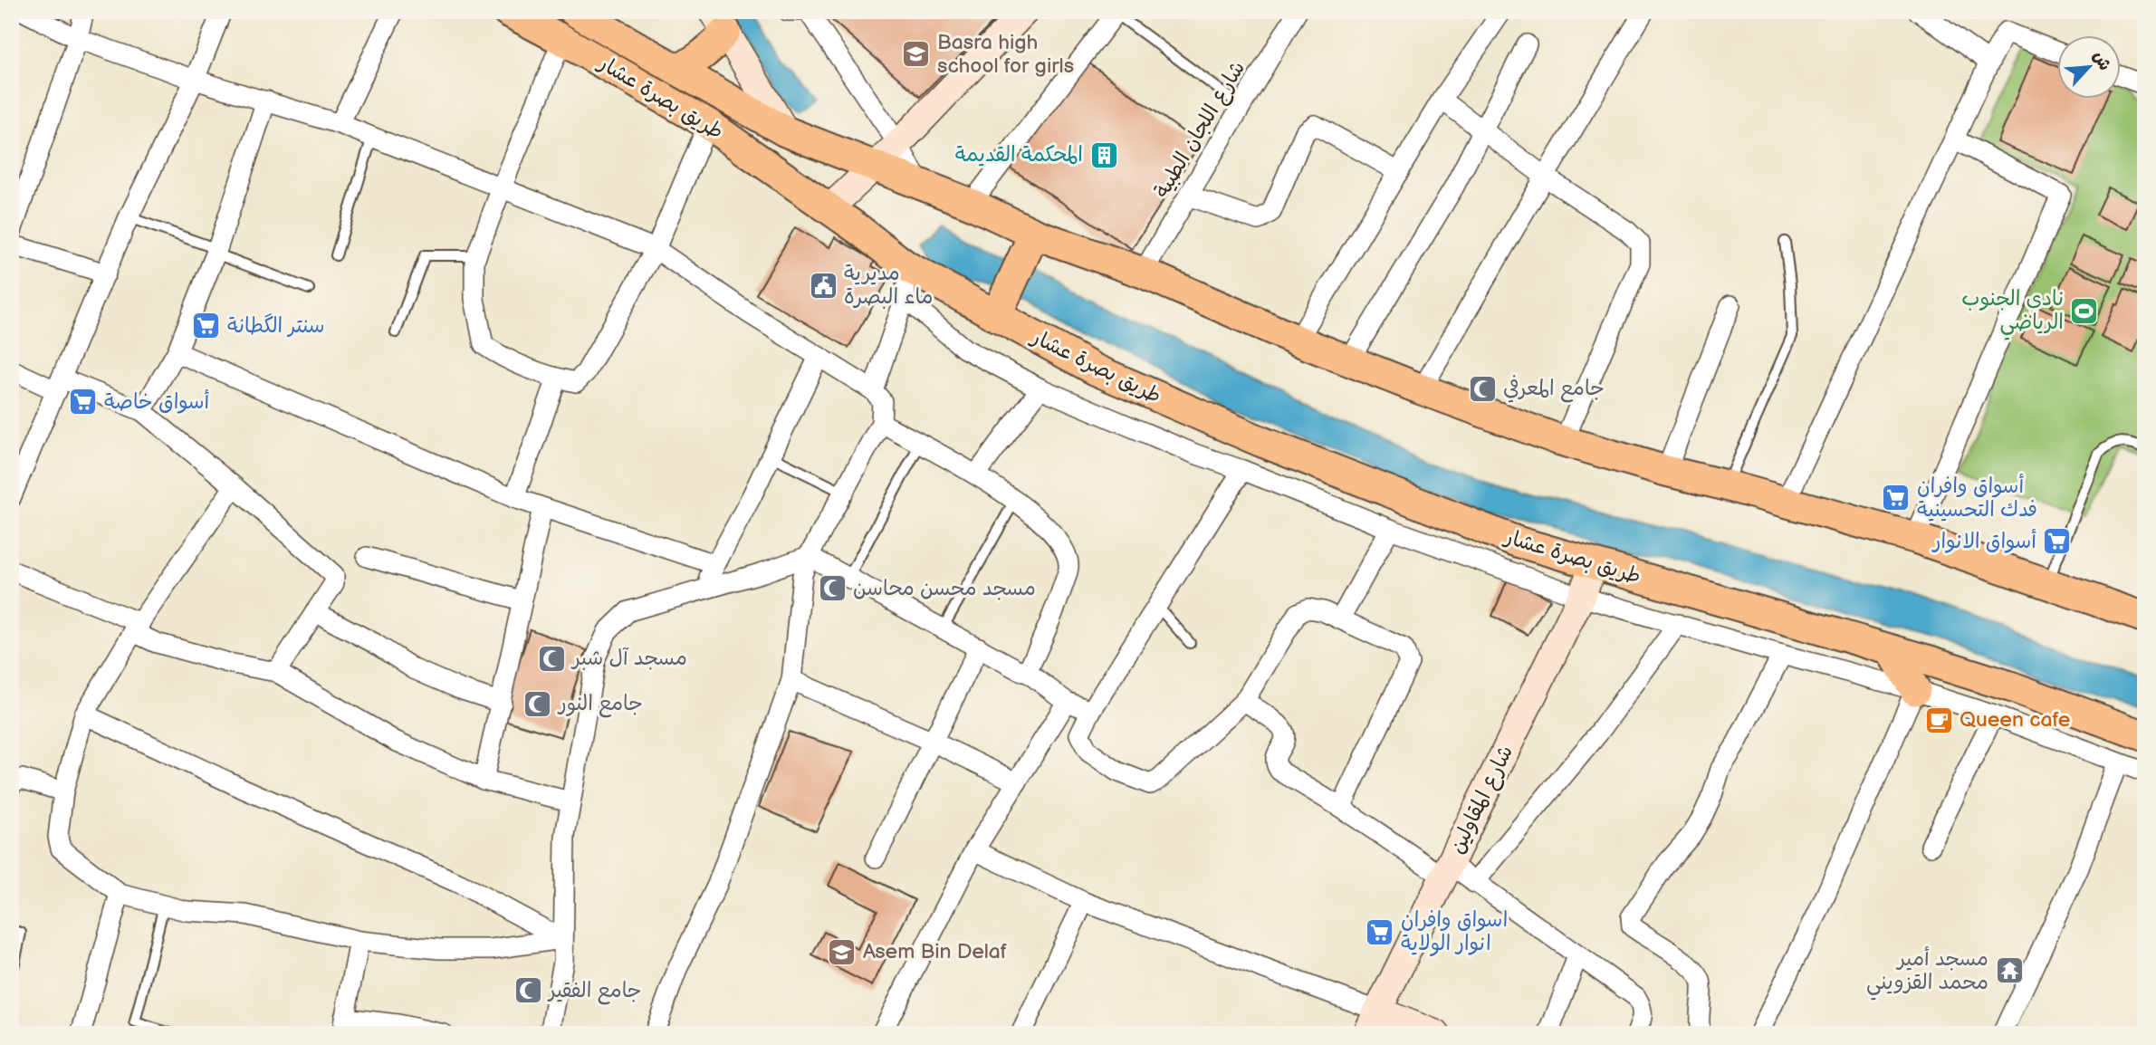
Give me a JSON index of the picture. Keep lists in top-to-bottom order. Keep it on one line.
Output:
{"streets":{"main road":["طريق بصرة عشار"],"street":["شارع اللجان الطبية","شارع المقاولين"]},"crossings":[["طريق بصرة عشار","شارع المقاولين"]],"places":{"school or university":["Basra high school for girls","Asem Bin Delaf"],"building":["المحكمة القديمة"],"public building":["مديرية ماء البصرة"],"sports":["نادي الجنوب الرياضي"],"supermarket":["سنتر الگطانة","أسواق خاصة","أسواق وافران فدك التحسينية","أسواق الانوار","اسواق وافران انوار الولاية"],"mosque":["جامع المعرفي","مسجد محسن محاسن","مسجد آل شبر","جامع النور","جامع الفقير"],"cafe":["Queen cafe"],"temple":["مسجد أمير محمد القزويني"]},"north":"top right"}
